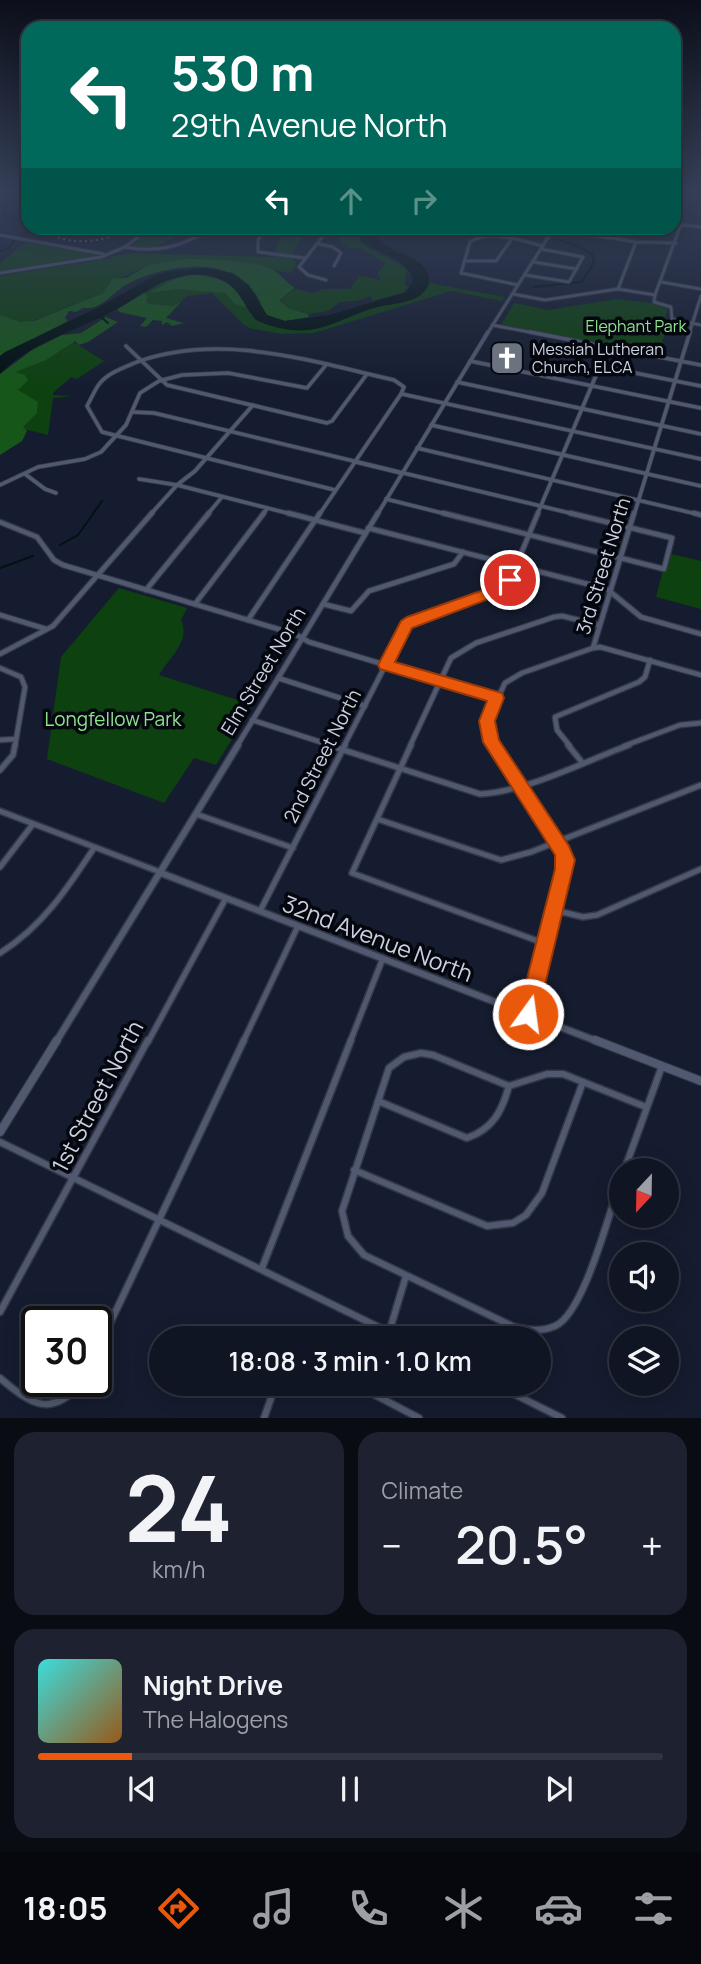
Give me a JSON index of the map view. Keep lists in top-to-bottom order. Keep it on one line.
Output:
{"streets":{"street":["3rd Street North","Elm Street North","2nd Street North","32nd Avenue North","1st Street North"]},"crossings":[["3rd Street North","2nd Street North"],["Elm Street North","32nd Avenue North"],["2nd Street North","32nd Avenue North"],["32nd Avenue North","1st Street North"]],"parks":["Elephant Park","Longfellow Park"],"places":{"church":["Messiah Lutheran Church, ELCA"]},"north":"bottom","page":{"turn":["530 m","29th Avenue North"],"limit":"30","trip":"18:08 · 3 min · 1.0 km","tile":[["24","km/h"],"Climate"],"heat":["−","20.5°","+"],"song":["Night Drive","The Halogens"],"tabs":"18:05"}}
